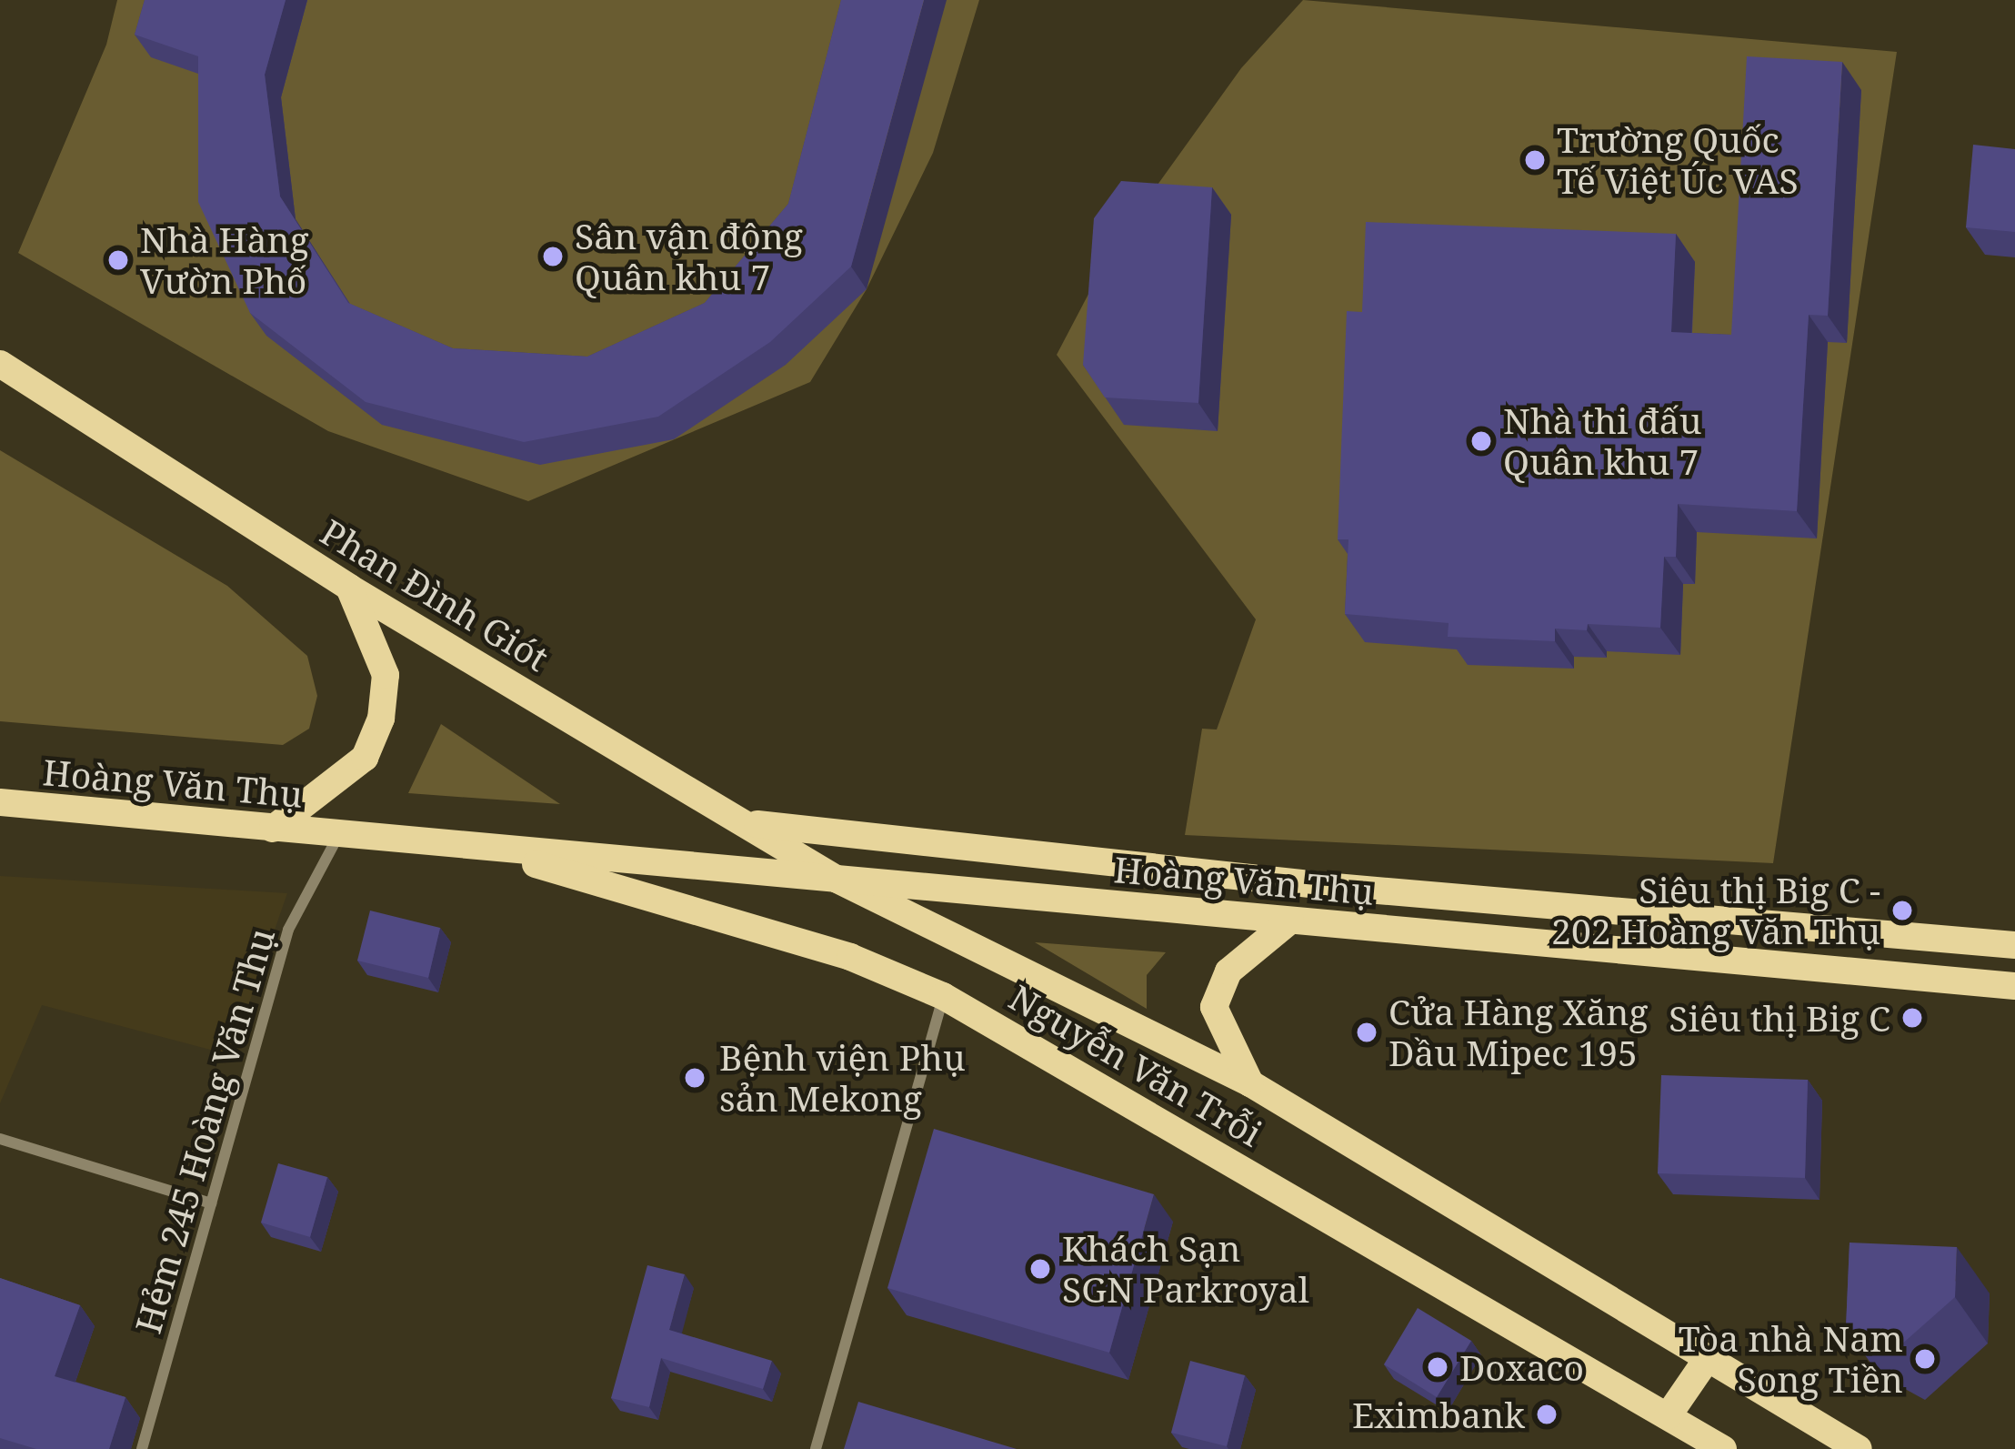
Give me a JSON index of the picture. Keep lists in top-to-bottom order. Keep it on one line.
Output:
{"streets":{"main road":["Phan Đình Giót","Hoàng Văn Thụ","Nguyễn Văn Trỗi"],"street":["Hẻm 245 Hoàng Văn Thụ"]},"crossings":[["Phan Đình Giót","Hoàng Văn Thụ"],["Phan Đình Giót","Nguyễn Văn Trỗi"],["Hoàng Văn Thụ","Nguyễn Văn Trỗi"],["Hoàng Văn Thụ","Hẻm 245 Hoàng Văn Thụ"]],"places":["Trường Quốc Tế Việt Úc VAS","Sân vận động Quân khu 7","Nhà Hàng Vườn Phố","Nhà thi đấu Quân khu 7","Siêu thị Big C - 202 Hoàng Văn Thụ","Siêu thị Big C","Cửa Hàng Xăng Dầu Mipec 195","Bệnh viện Phụ sản Mekong","Khách Sạn SGN Parkroyal","Tòa nhà Nam Song Tiền","Doxaco","Eximbank"]}
